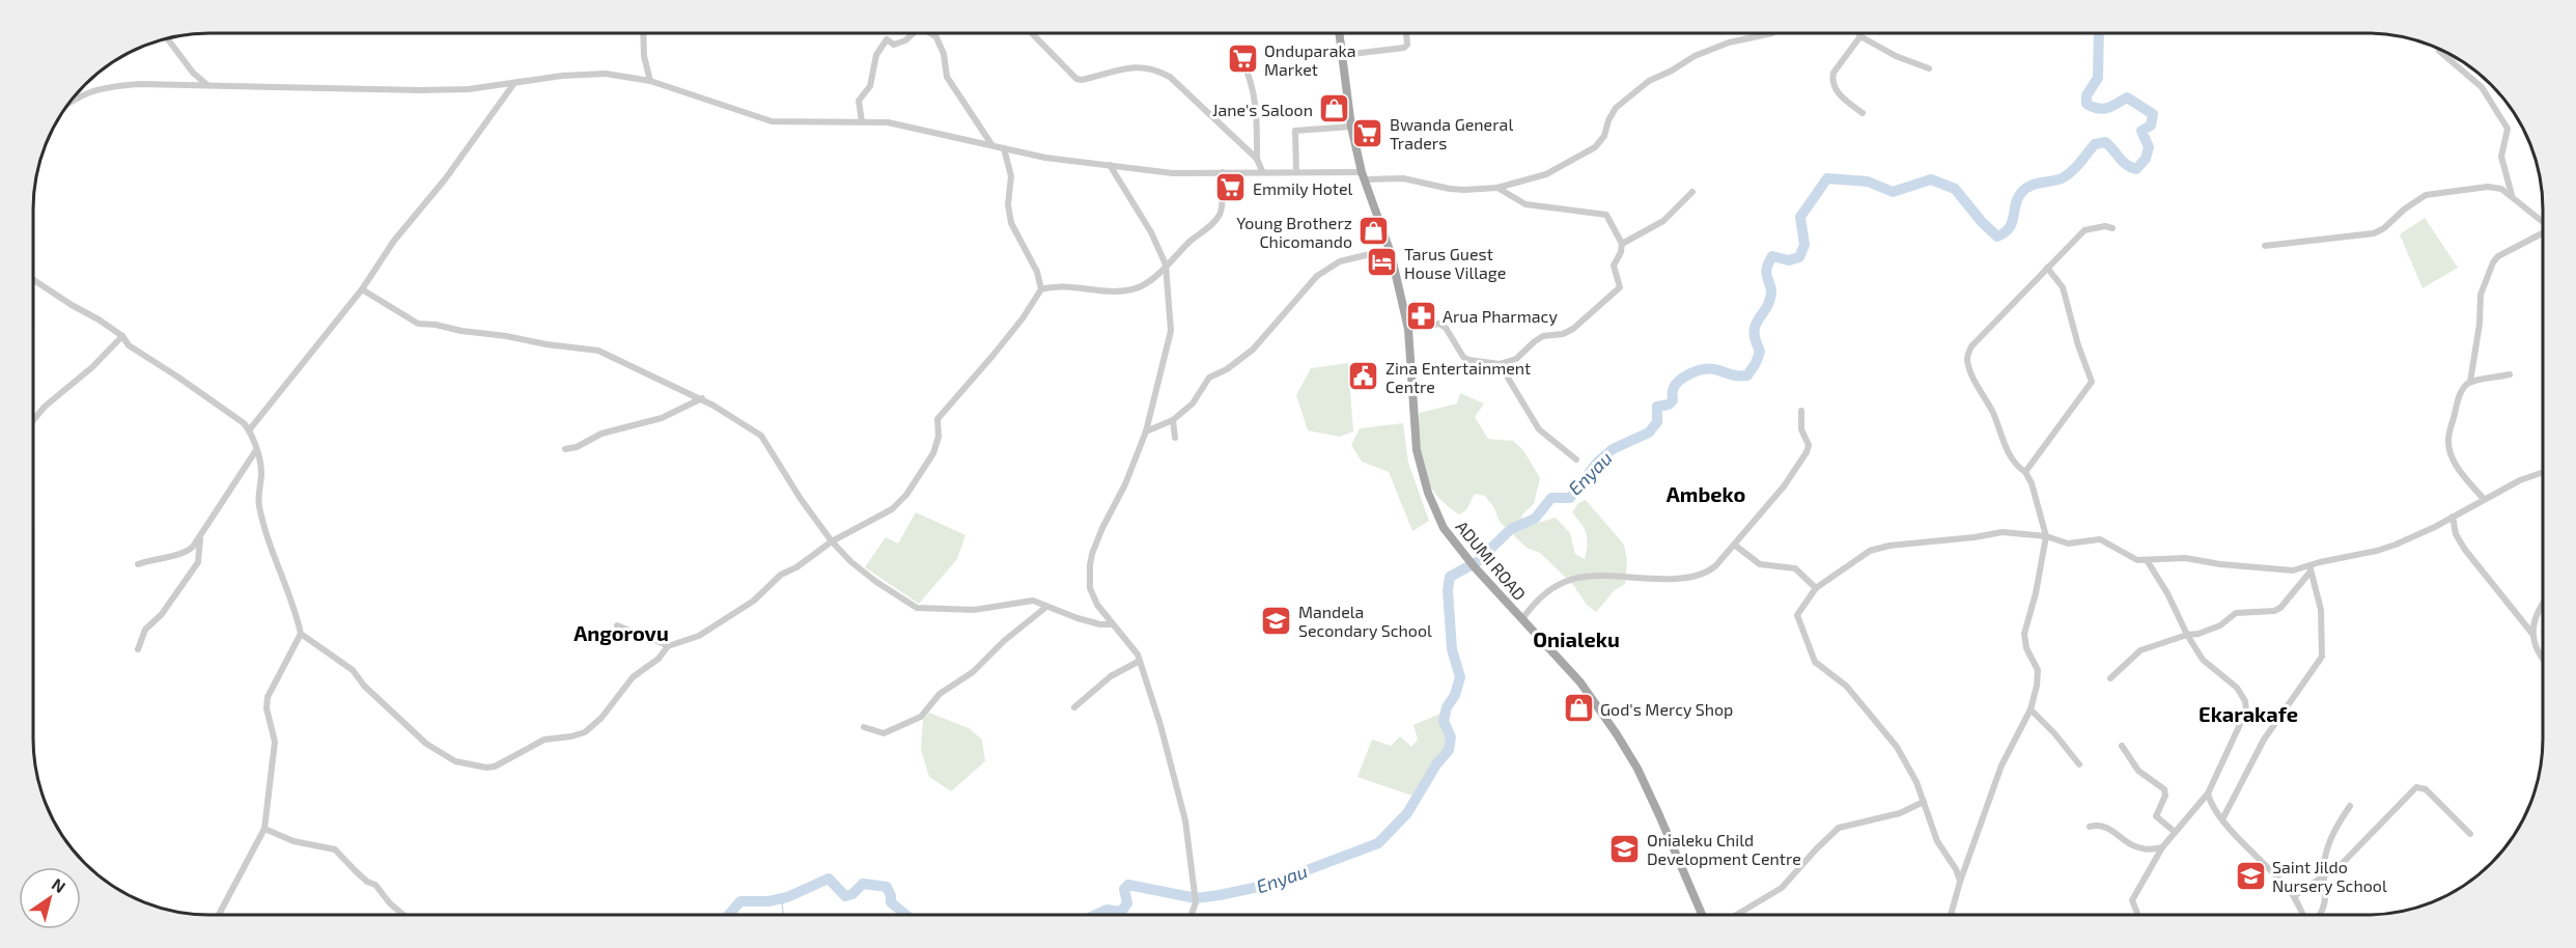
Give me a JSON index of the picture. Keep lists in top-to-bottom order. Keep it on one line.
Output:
{"streets":{"main road":["ADUMI ROAD"]},"districts":["Ambeko","Angorovu","Onialeku","Ekarakafe"],"water":["Enyau"],"places":{"supermarket":["Onduparaka Market","Bwanda General Traders","Emmily Hotel"],"shop":["Jane's Saloon","Young Brotherz Chicomando","God's Mercy Shop"],"hotel":["Tarus Guest House Village"],"pharmacy":["Arua Pharmacy"],"public building":["Zina Entertainment Centre"],"school or university":["Mandela Secondary School","Onialeku Child Development Centre","Saint Jildo Nursery School"]},"north":"top right"}
